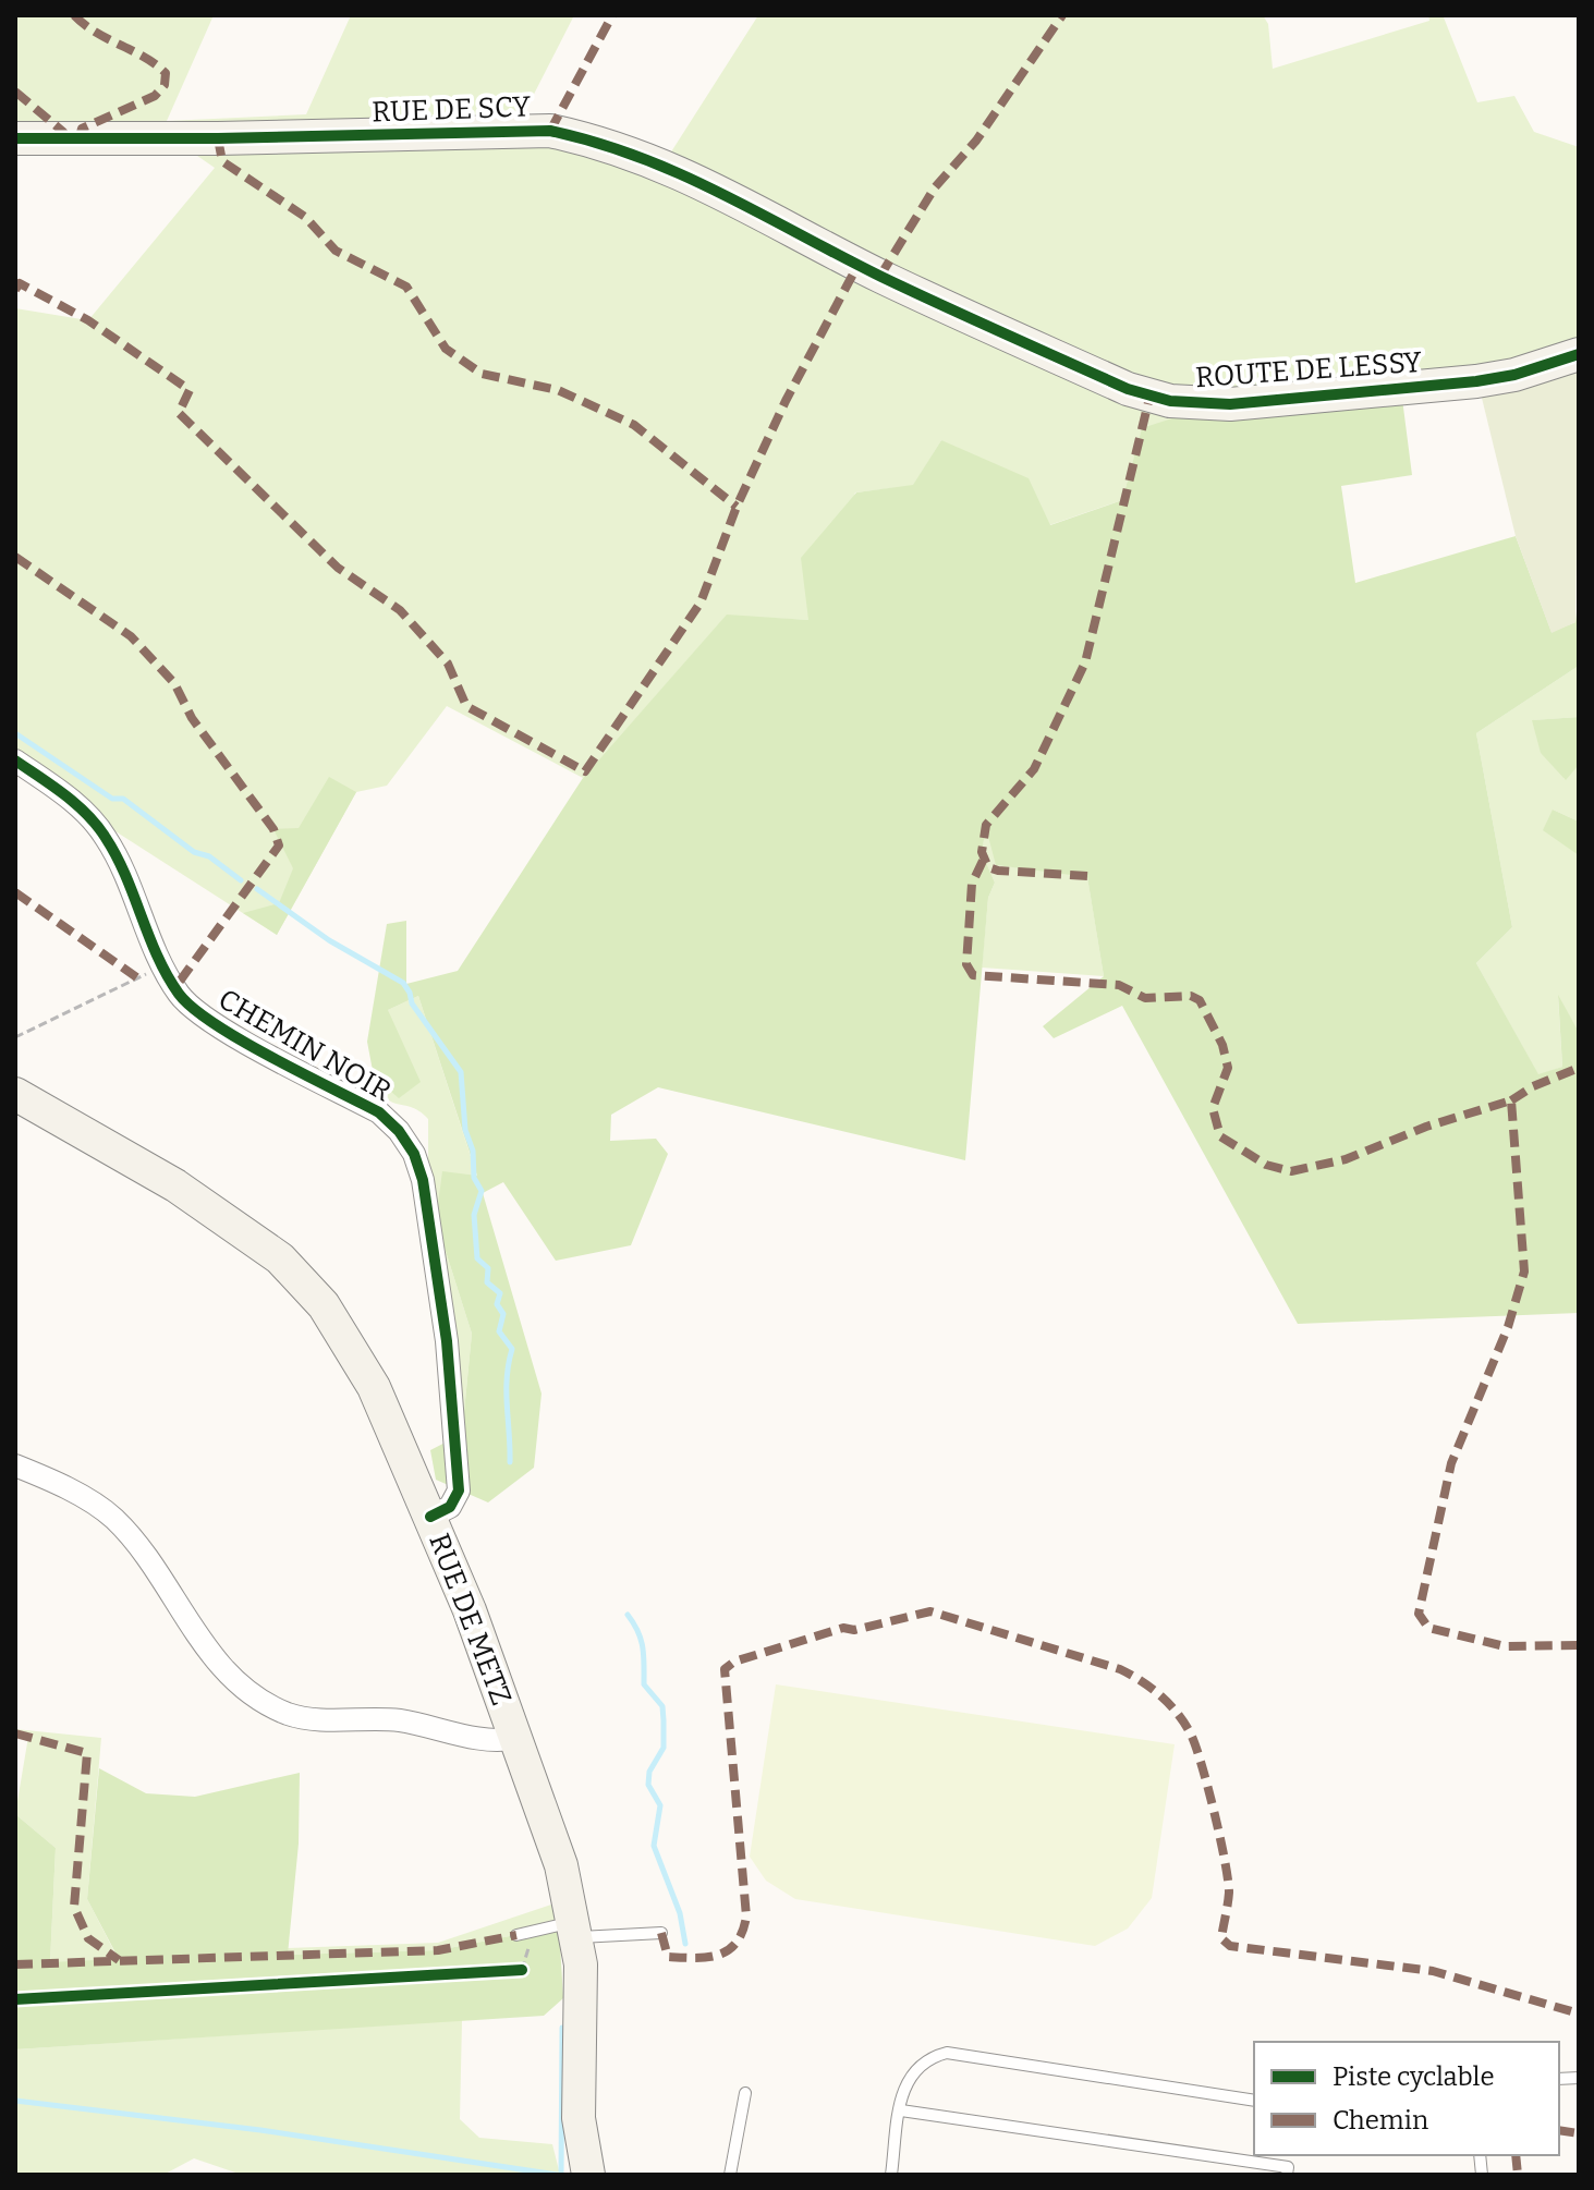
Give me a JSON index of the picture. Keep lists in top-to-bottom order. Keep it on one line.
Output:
{"streets":{"street":["RUE DE SCY","ROUTE DE LESSY","CHEMIN NOIR","RUE DE METZ"]},"crossings":[["RUE DE SCY","ROUTE DE LESSY"],["CHEMIN NOIR","RUE DE METZ"]],"legend":["Piste cyclable","Chemin"]}
